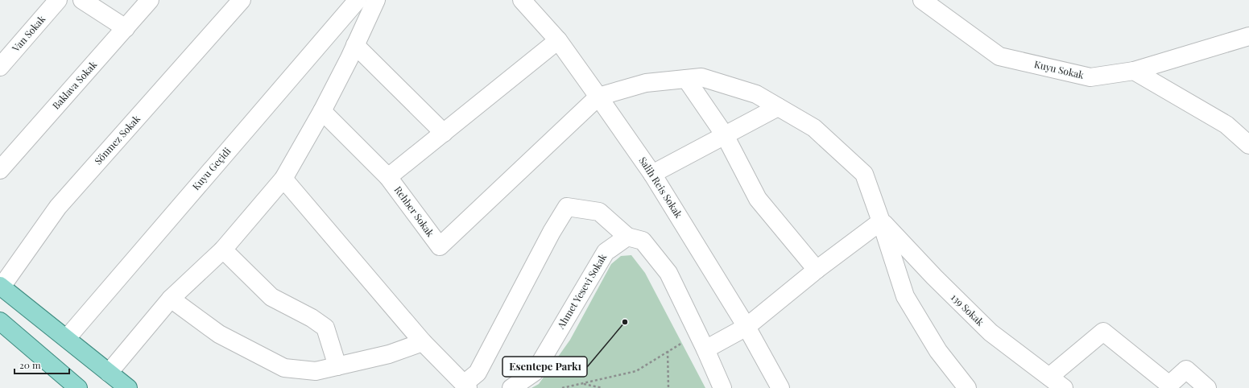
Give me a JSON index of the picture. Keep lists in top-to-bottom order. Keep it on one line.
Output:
{"streets":{"street":["Van Sokak","Kuyu Sokak","Baklava Sokak","Sönmez Sokak","Kuyu Geçidi","Salih Reis Sokak","Rehber Sokak","Ahmet Yesevi Sokak","139 Sokak"]},"crossings":[["Salih Reis Sokak","Rehber Sokak"]],"places":["Esentepe Parkı"],"scale_bar":"20 m"}
